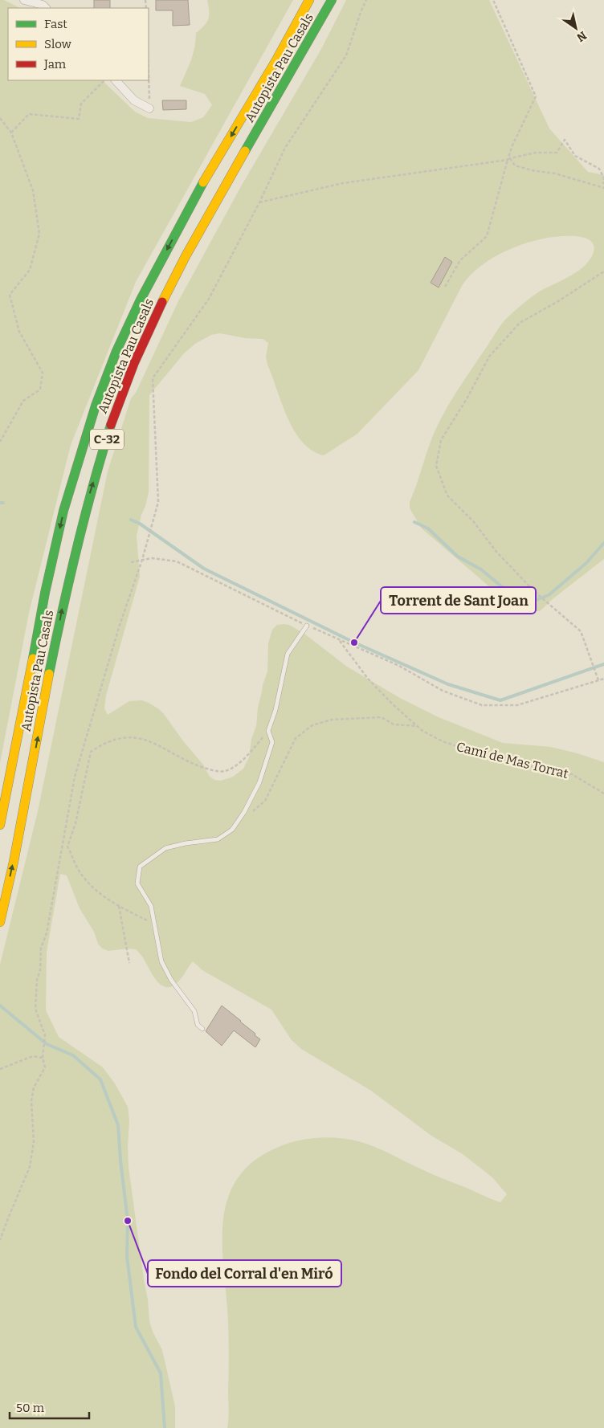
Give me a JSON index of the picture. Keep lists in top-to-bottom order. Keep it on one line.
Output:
{"streets":{"highway":["Autopista Pau Casals","C-32"],"path":["Camí de Mas Torrat"]},"places":["Torrent de Sant Joan","Fondo del Corral d'en Miró"],"legend":["Fast","Slow","Jam"],"scale_bar":"50 m","north":"bottom right"}
